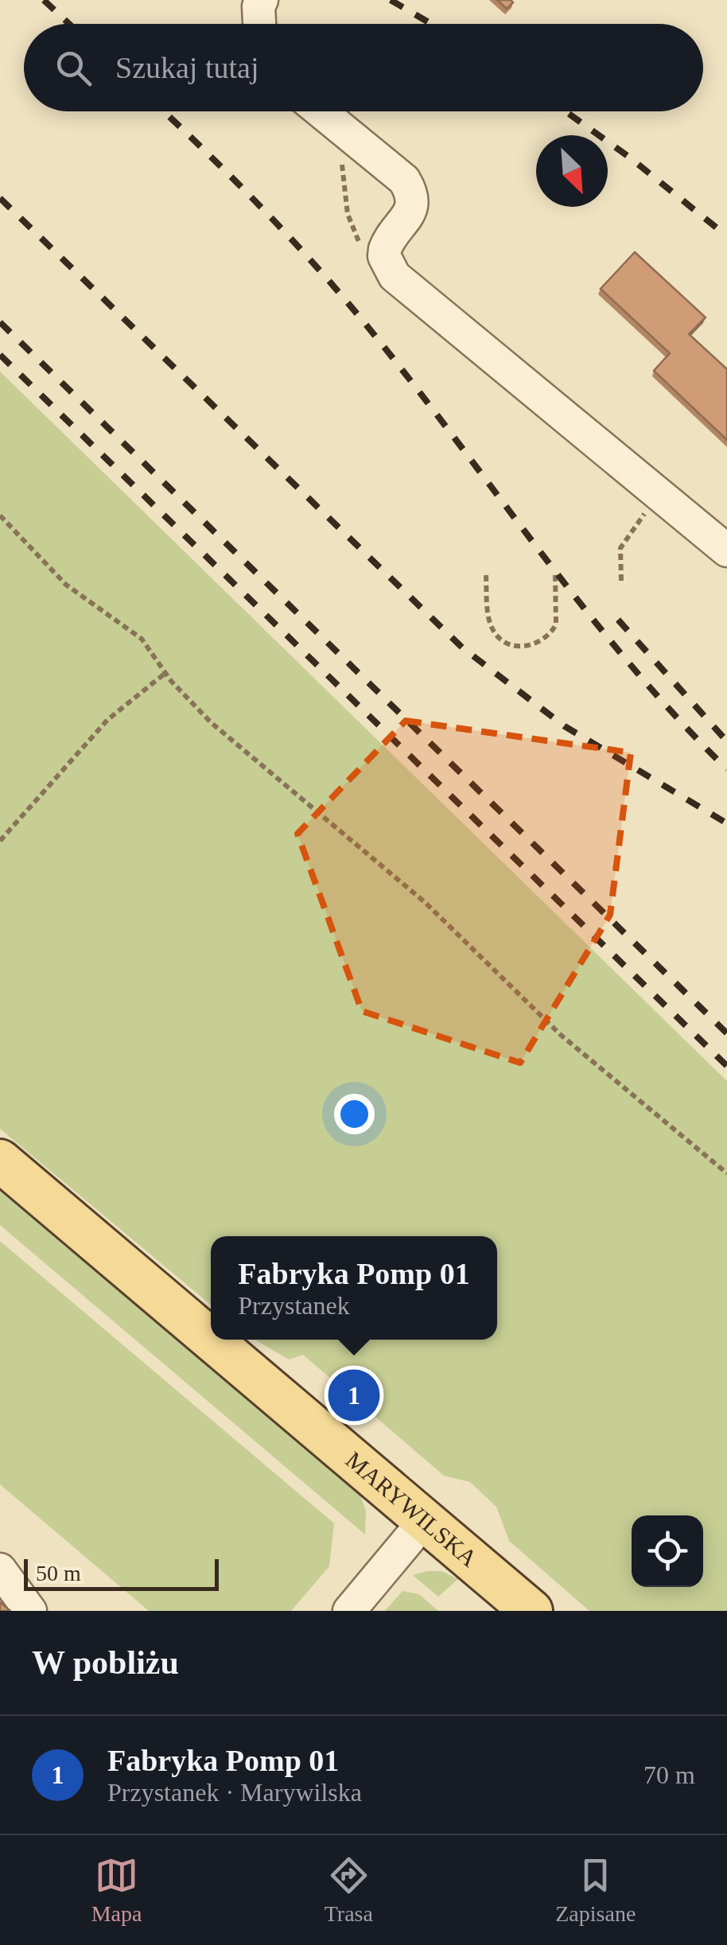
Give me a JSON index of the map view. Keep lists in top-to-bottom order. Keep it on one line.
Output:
{"streets":{"main road":["MARYWILSKA"]},"scale_bar":"50 m","north":"bottom right","page":{"search":"Szukaj tutaj","popup":["Fabryka Pomp 01","Przystanek"],"pins":"1","scale":"50 m","heading":"W pobliżu","list":[{"mark":"1","name":"Fabryka Pomp 01","note":"Przystanek · Marywilska","value":"70 m"}],"nav":["Mapa","Trasa","Zapisane"]}}
